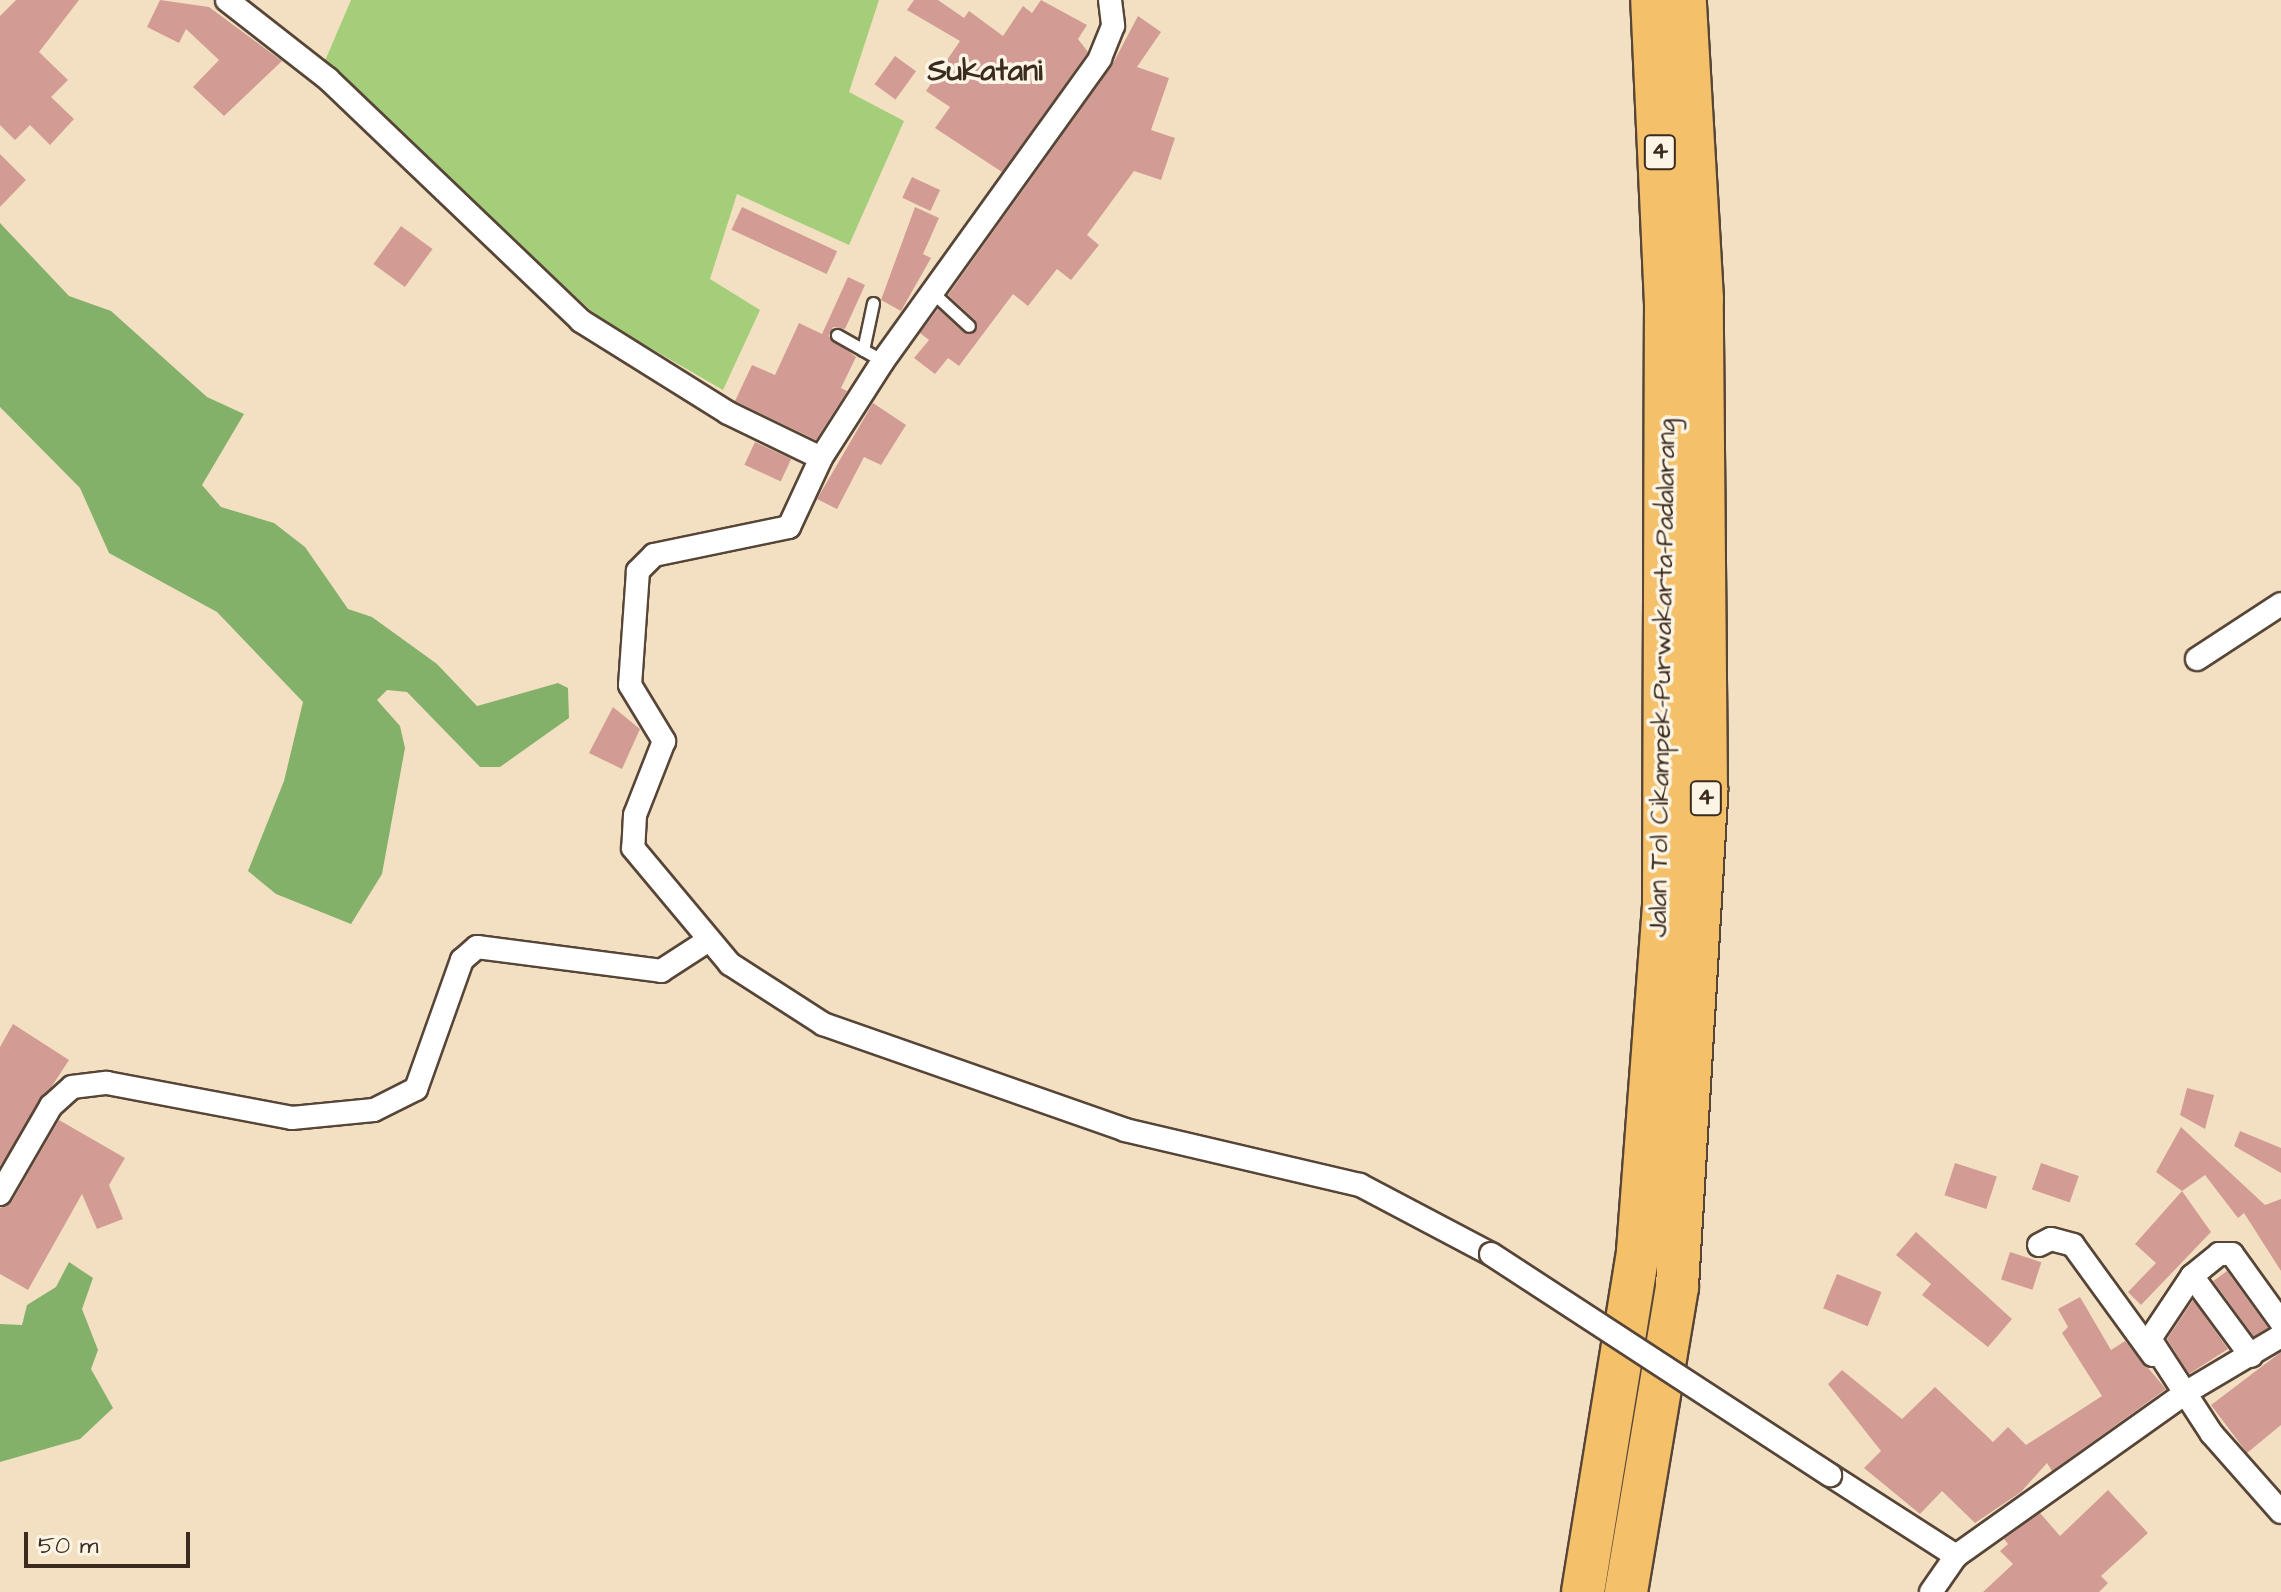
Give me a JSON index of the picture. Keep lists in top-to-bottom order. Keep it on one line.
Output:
{"streets":{"highway":["4","Jalan Tol Cikampek–Purwakarta–Padalarang"]},"districts":["Sukatani"],"scale_bar":"50 m"}
